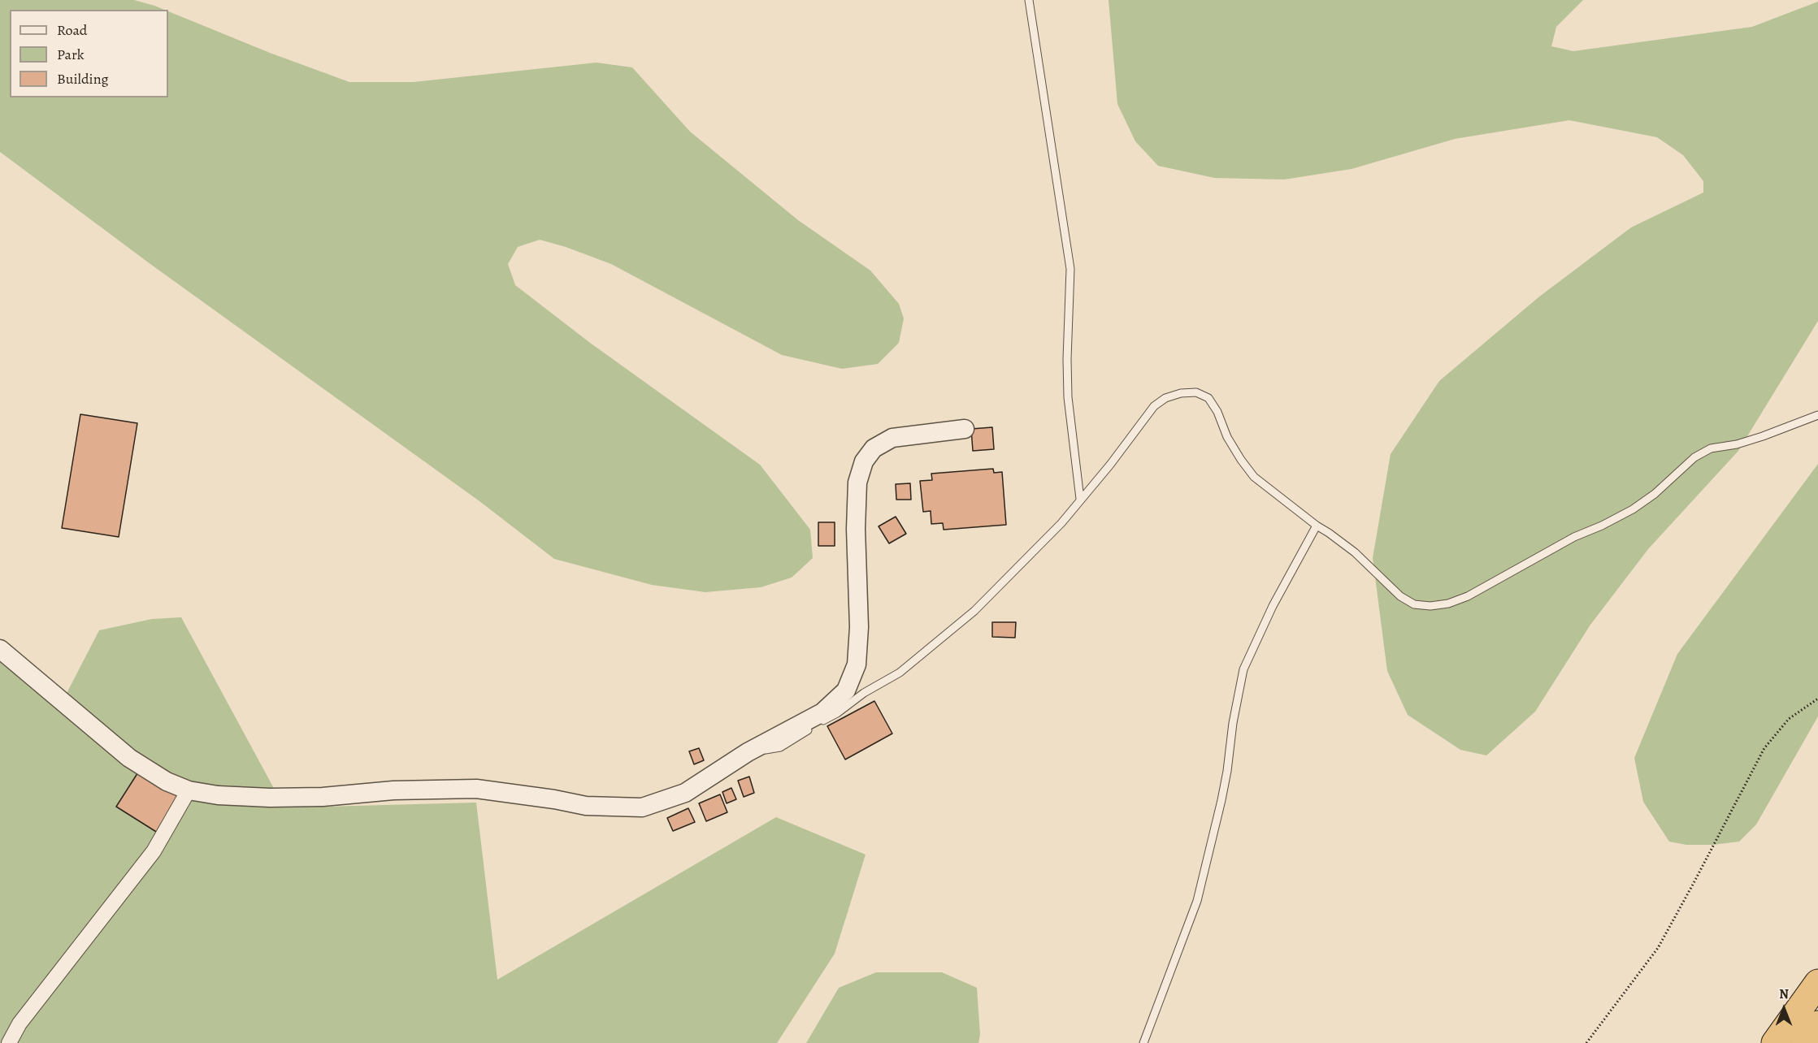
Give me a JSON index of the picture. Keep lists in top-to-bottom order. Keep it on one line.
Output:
{"legend":["Road","Park","Building"],"north":"top"}
